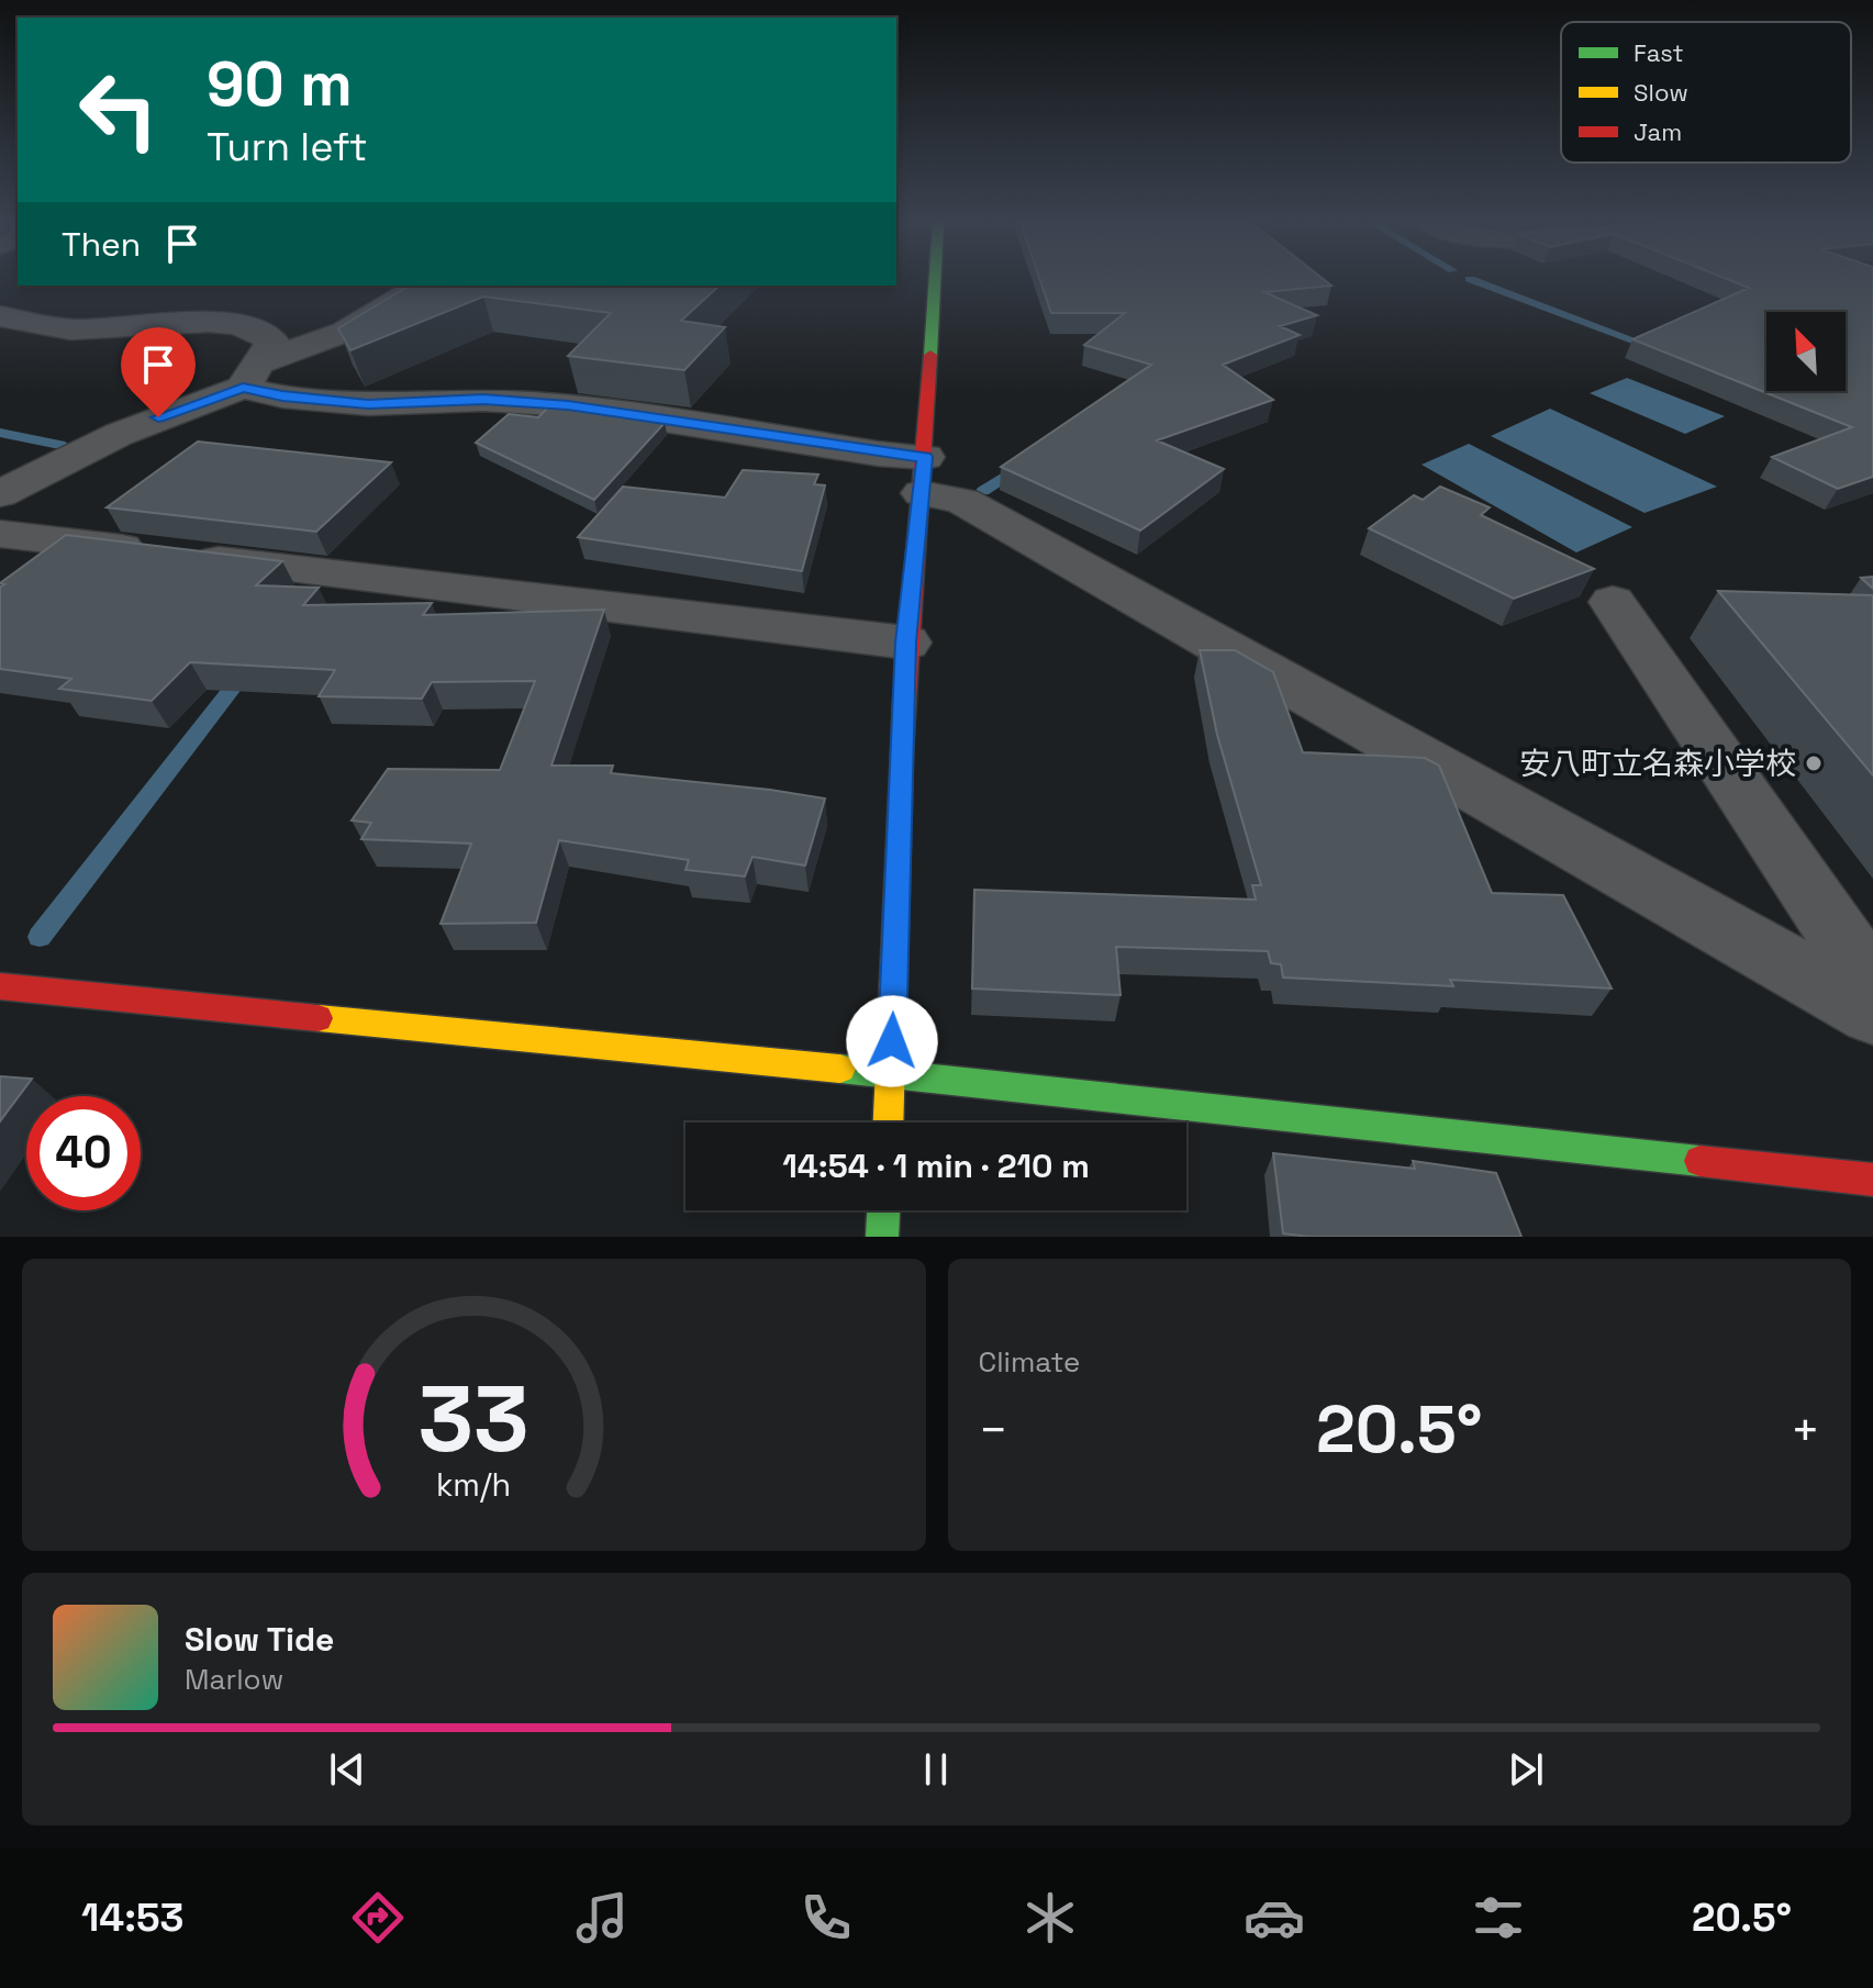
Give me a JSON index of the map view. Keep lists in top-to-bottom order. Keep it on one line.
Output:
{"places":["安八町立名森小学校"],"legend":["Fast","Slow","Jam"],"north":"top left","page":{"turn":["90 m","Turn left"],"then":"Then","limit":"40","trip":"14:54 · 1 min · 210 m","tile":"Climate","heat":["−","20.5°","+"],"song":["Slow Tide","Marlow"],"tabs":["14:53","20.5°"],"gauge":["33","km/h"]}}
